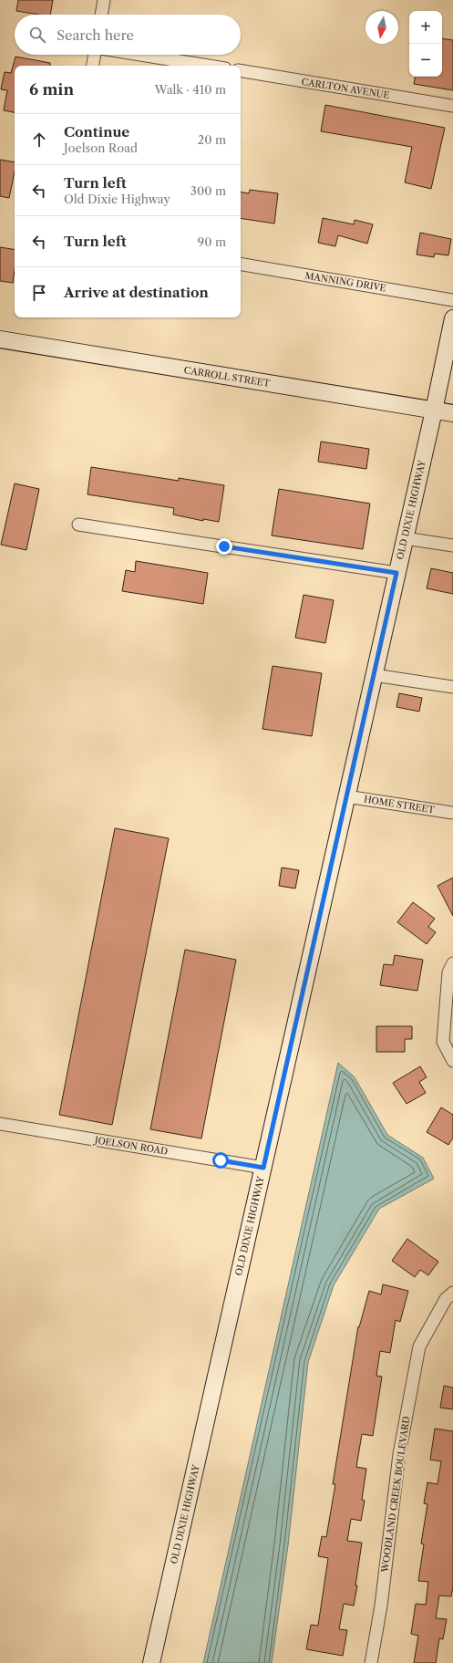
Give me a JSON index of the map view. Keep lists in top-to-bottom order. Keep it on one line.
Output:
{"streets":{"street":["CARLTON AVENUE","MANNING DRIVE","CARROLL STREET","OLD DIXIE HIGHWAY","HOME STREET","JOELSON ROAD","WOODLAND CREEK BOULEVARD"]},"crossings":[["CARROLL STREET","OLD DIXIE HIGHWAY"],["OLD DIXIE HIGHWAY","HOME STREET"],["OLD DIXIE HIGHWAY","JOELSON ROAD"]],"north":"bottom","page":{"map_buttons":["+","−"],"search":"Search here","heading":["6 min","Walk · 410 m"],"list":[["Continue","Joelson Road","20 m"],["Turn left","Old Dixie Highway","300 m"],["Turn left","90 m"],"Arrive at destination"]}}
